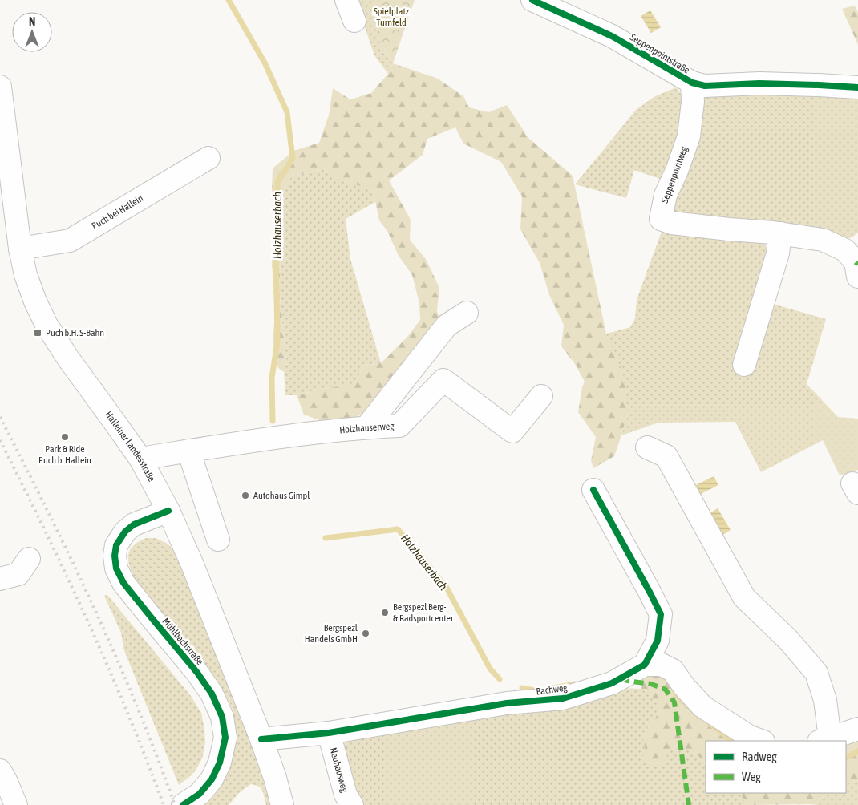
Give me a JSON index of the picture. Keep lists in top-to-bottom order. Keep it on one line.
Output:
{"streets":{"street":["Seppenpointstraße","Seppenpointweg","Puch bei Hallein","Holzhauserweg","Halleiner Landesstraße","Mühlbachstraße","Bachweg","Neuhausweg"]},"crossings":[["Seppenpointstraße","Seppenpointweg"],["Puch bei Hallein","Halleiner Landesstraße"],["Holzhauserweg","Halleiner Landesstraße"],["Halleiner Landesstraße","Mühlbachstraße"],["Halleiner Landesstraße","Bachweg"],["Bachweg","Neuhausweg"]],"water":["Holzhauserbach"],"parks":["Spielplatz Turnfeld"],"places":{"transit":["Puch b.H. S-Bahn"],"other":["Park & Ride Puch b. Hallein","Autohaus Gimpl","Bergspezl Berg- & Radsportcenter","Bergspezl Handels GmbH"]},"legend":["Radweg","Weg"],"north":"top"}
